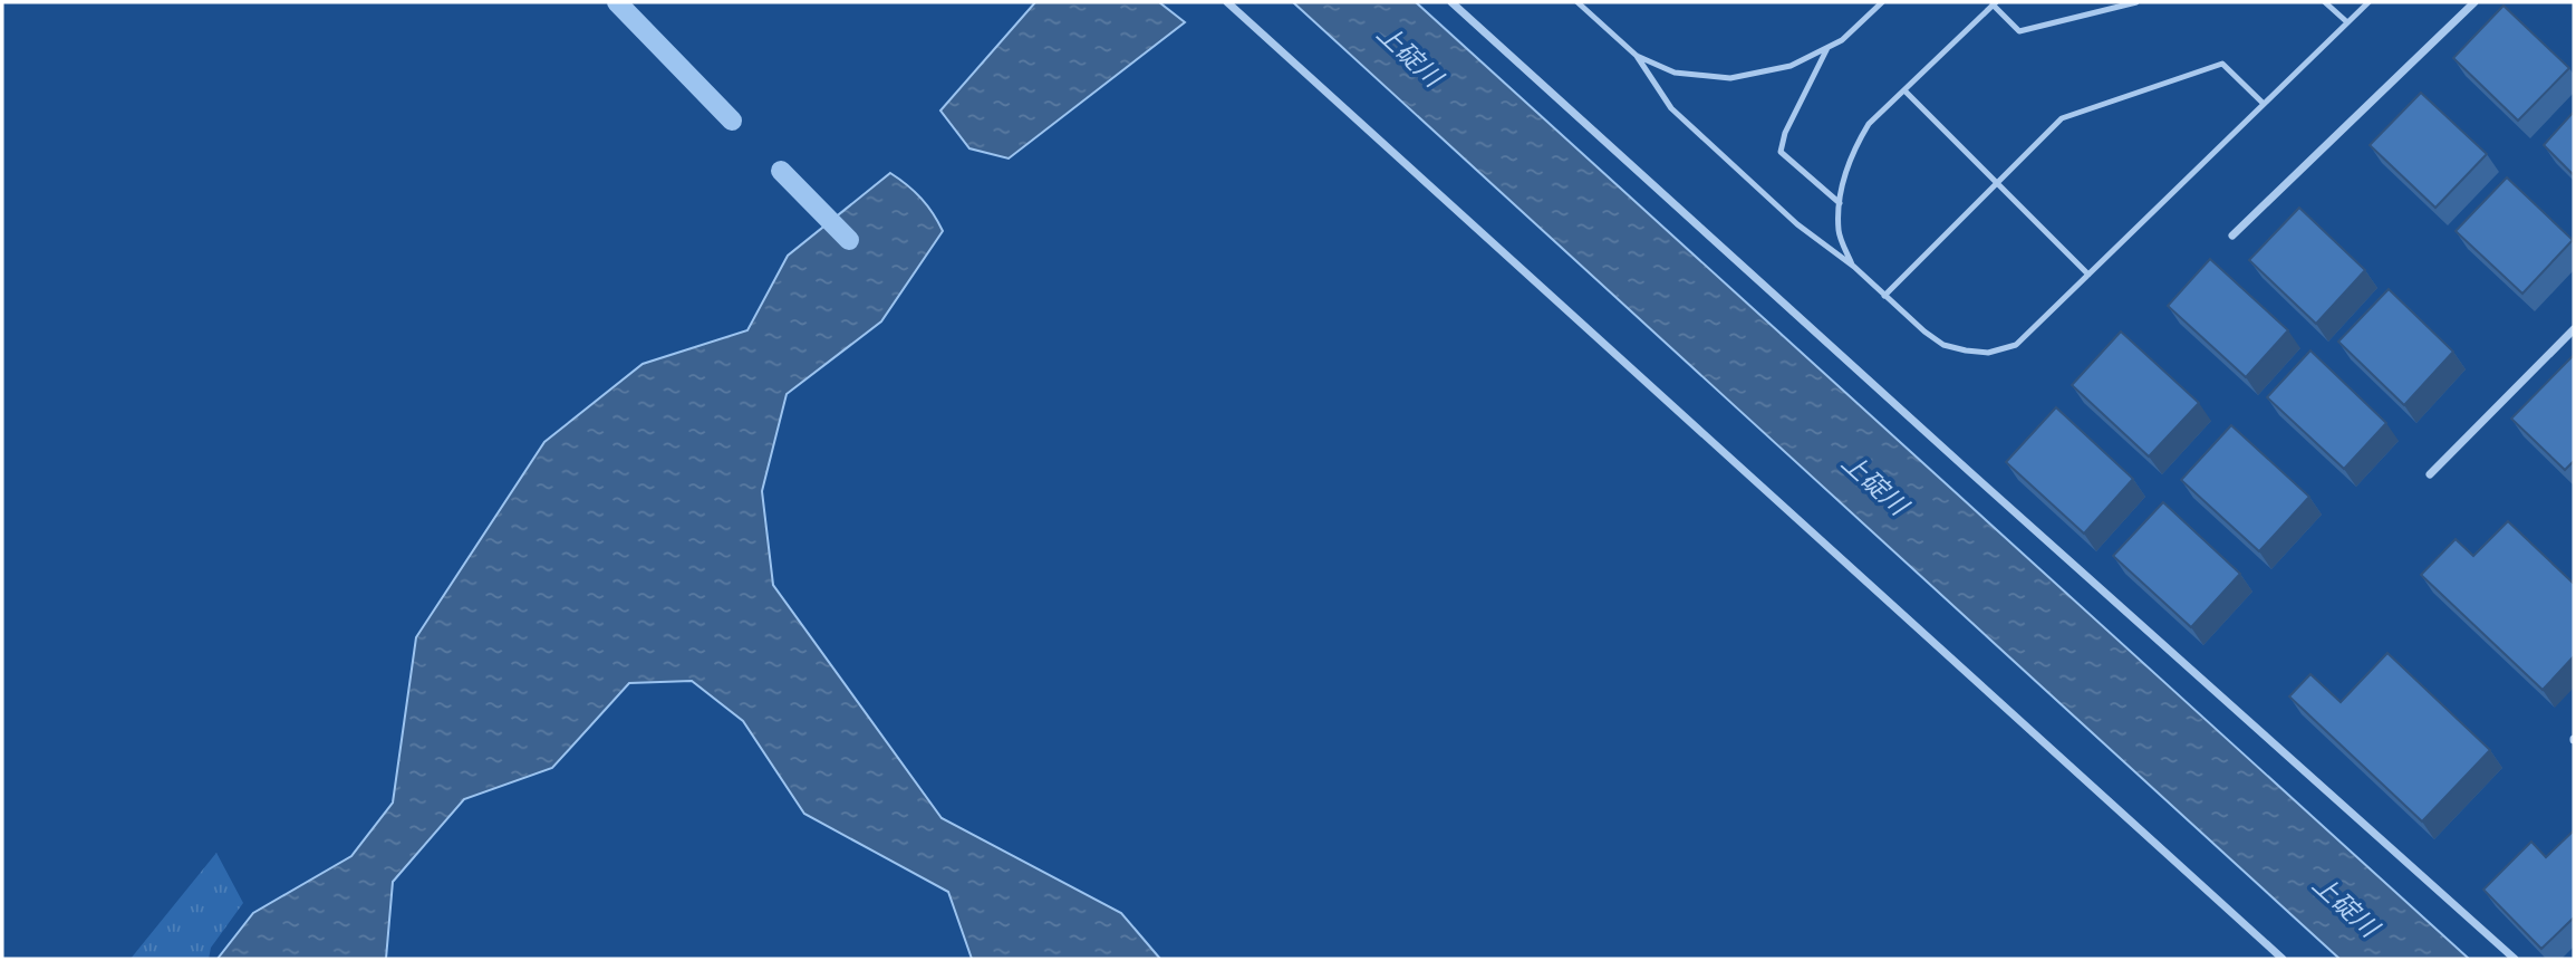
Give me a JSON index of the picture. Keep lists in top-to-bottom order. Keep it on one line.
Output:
{"water":["上碇川"]}
